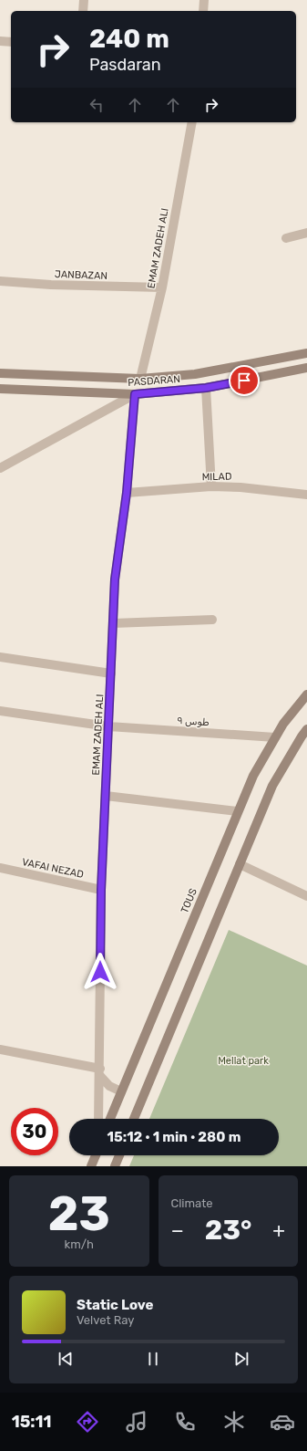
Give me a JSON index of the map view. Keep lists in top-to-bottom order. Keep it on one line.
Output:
{"streets":{"street":["EMAM ZADEH ALI","JANBAZAN","PASDARAN","MILAD","طوس ۹","VAFAI NEZAD","TOUS"]},"crossings":[["EMAM ZADEH ALI","JANBAZAN"],["EMAM ZADEH ALI","PASDARAN"],["EMAM ZADEH ALI","MILAD"],["EMAM ZADEH ALI","طوس ۹"],["EMAM ZADEH ALI","VAFAI NEZAD"],["طوس ۹","TOUS"]],"parks":["Mellat park"],"page":{"turn":["240 m","Pasdaran"],"limit":"30","trip":"15:12 · 1 min · 280 m","tile":[["23","km/h"],"Climate"],"heat":["−","23°","+"],"song":["Static Love","Velvet Ray"],"tabs":"15:11"}}
